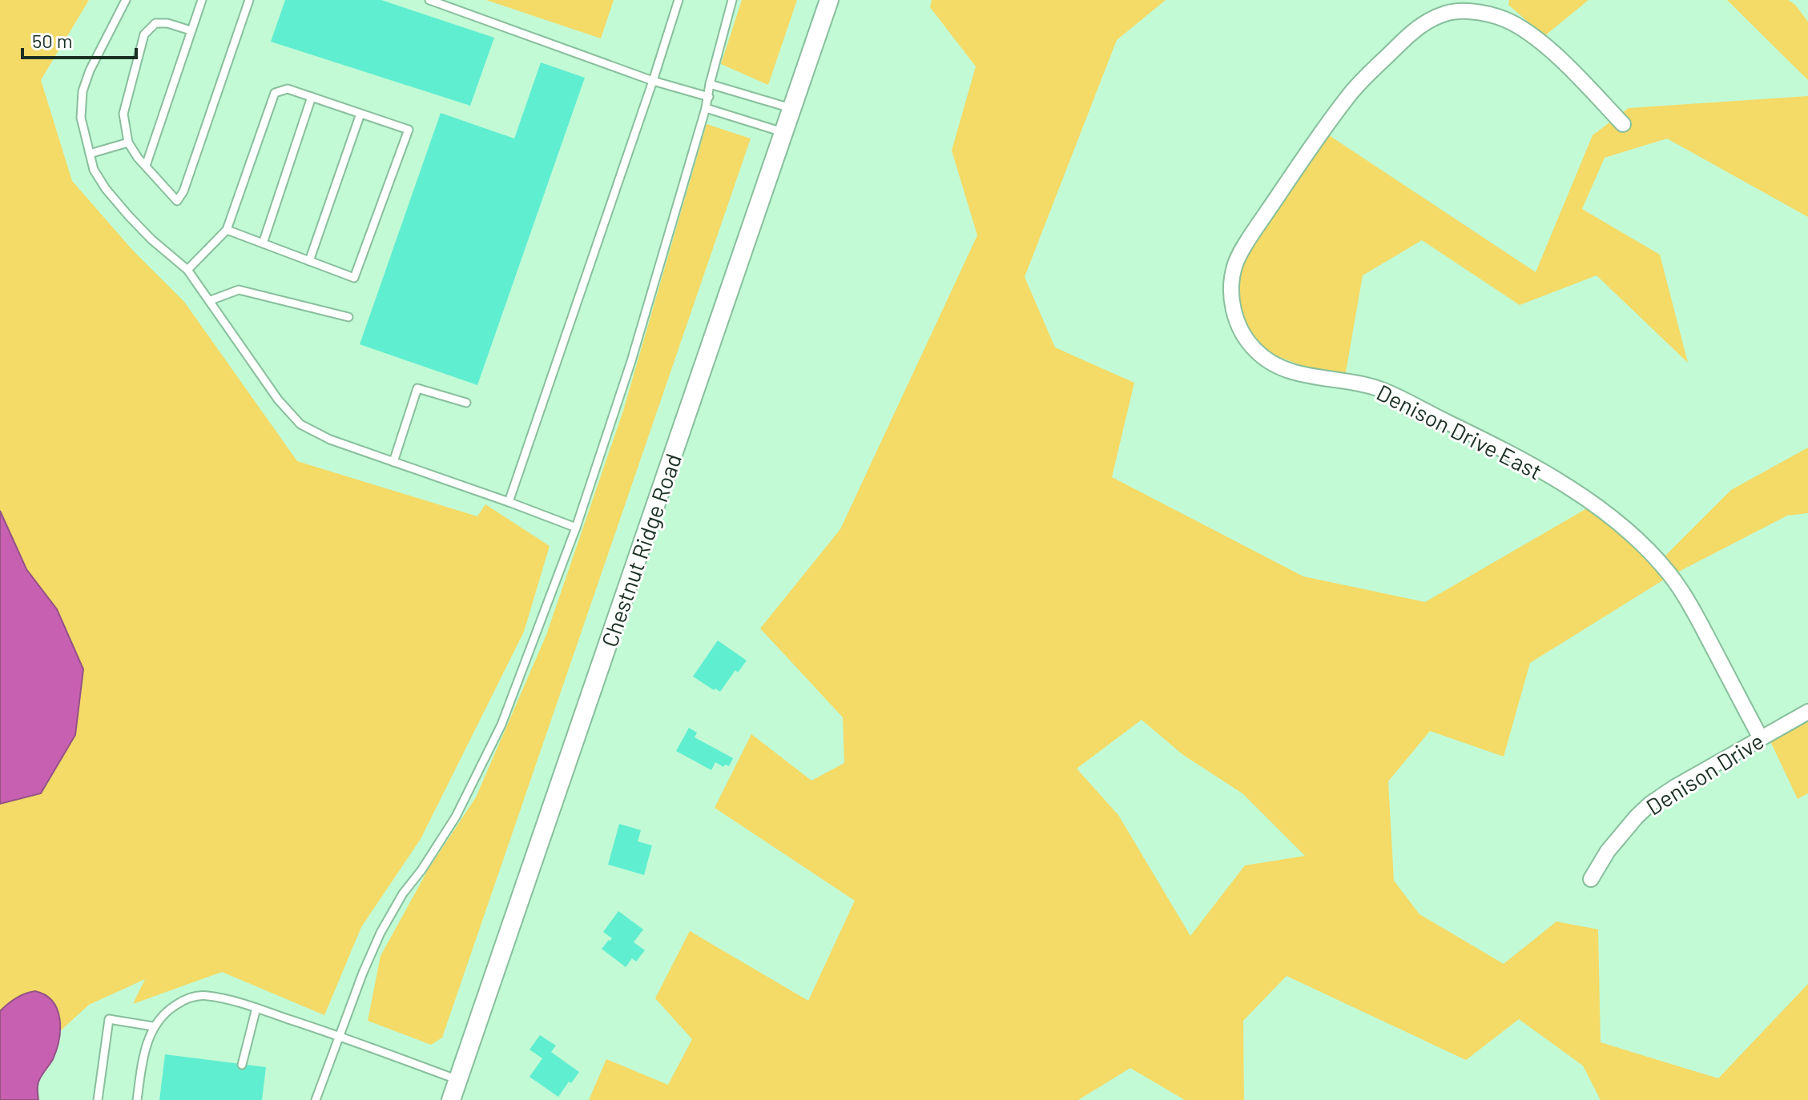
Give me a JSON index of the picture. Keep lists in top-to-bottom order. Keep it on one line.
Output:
{"streets":{"street":["Denison Drive East","Chestnut Ridge Road","Denison Drive"]},"crossings":[["Denison Drive East","Denison Drive"]],"scale_bar":"50 m"}
